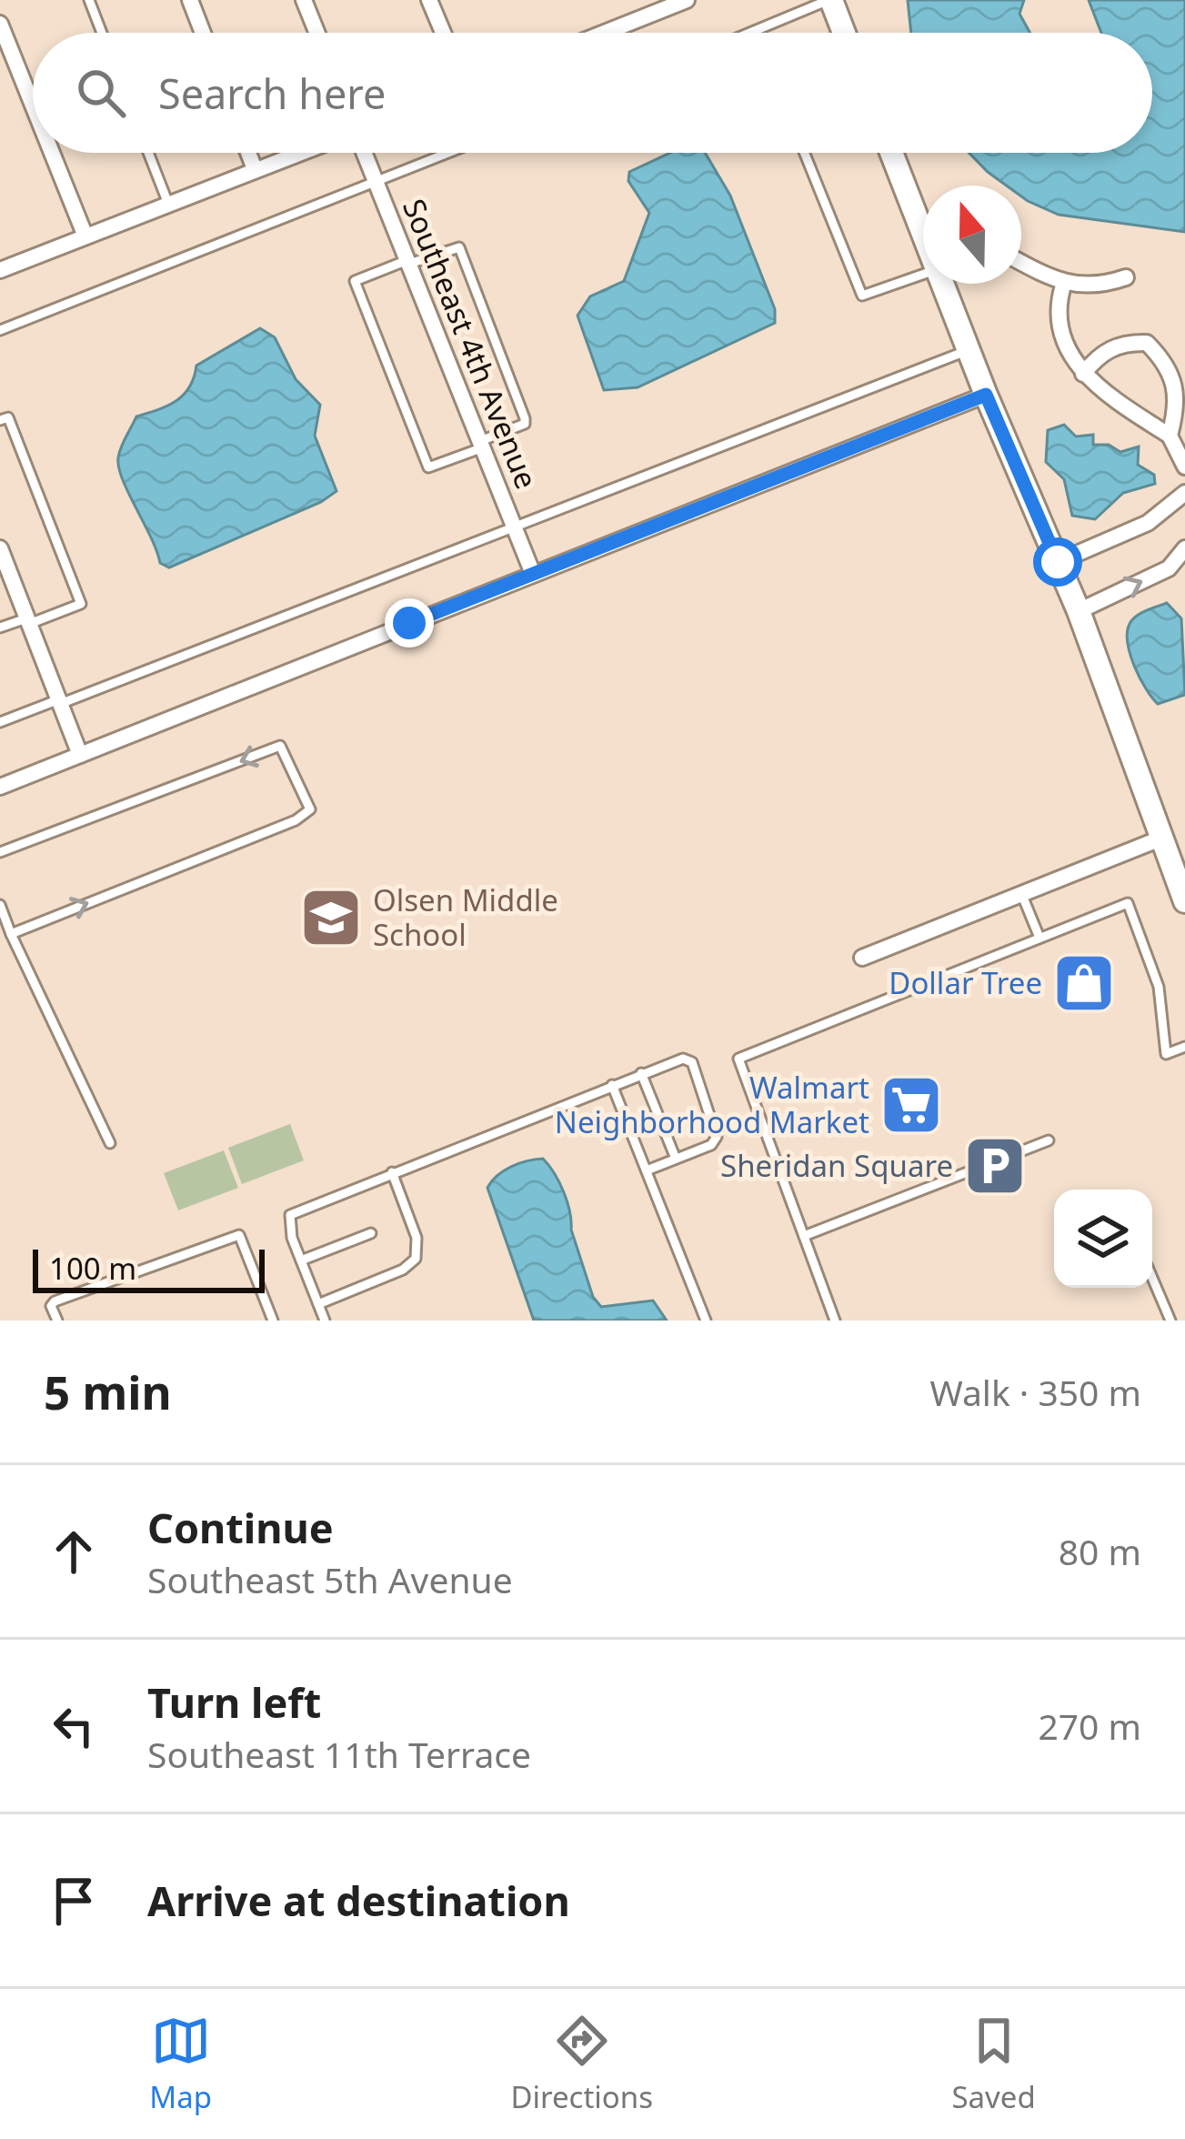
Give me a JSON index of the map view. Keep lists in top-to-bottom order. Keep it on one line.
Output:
{"streets":{"street":["Southeast 4th Avenue"]},"places":{"school or university":["Olsen Middle School"],"shop":["Dollar Tree"],"supermarket":["Walmart Neighborhood Market"],"parking":["Sheridan Square"]},"scale_bar":"100 m","north":"top","page":{"search":"Search here","scale":"100 m","heading":["5 min","Walk · 350 m"],"list":[["Continue","Southeast 5th Avenue","80 m"],["Turn left","Southeast 11th Terrace","270 m"],"Arrive at destination"],"nav":["Map","Directions","Saved"]}}
